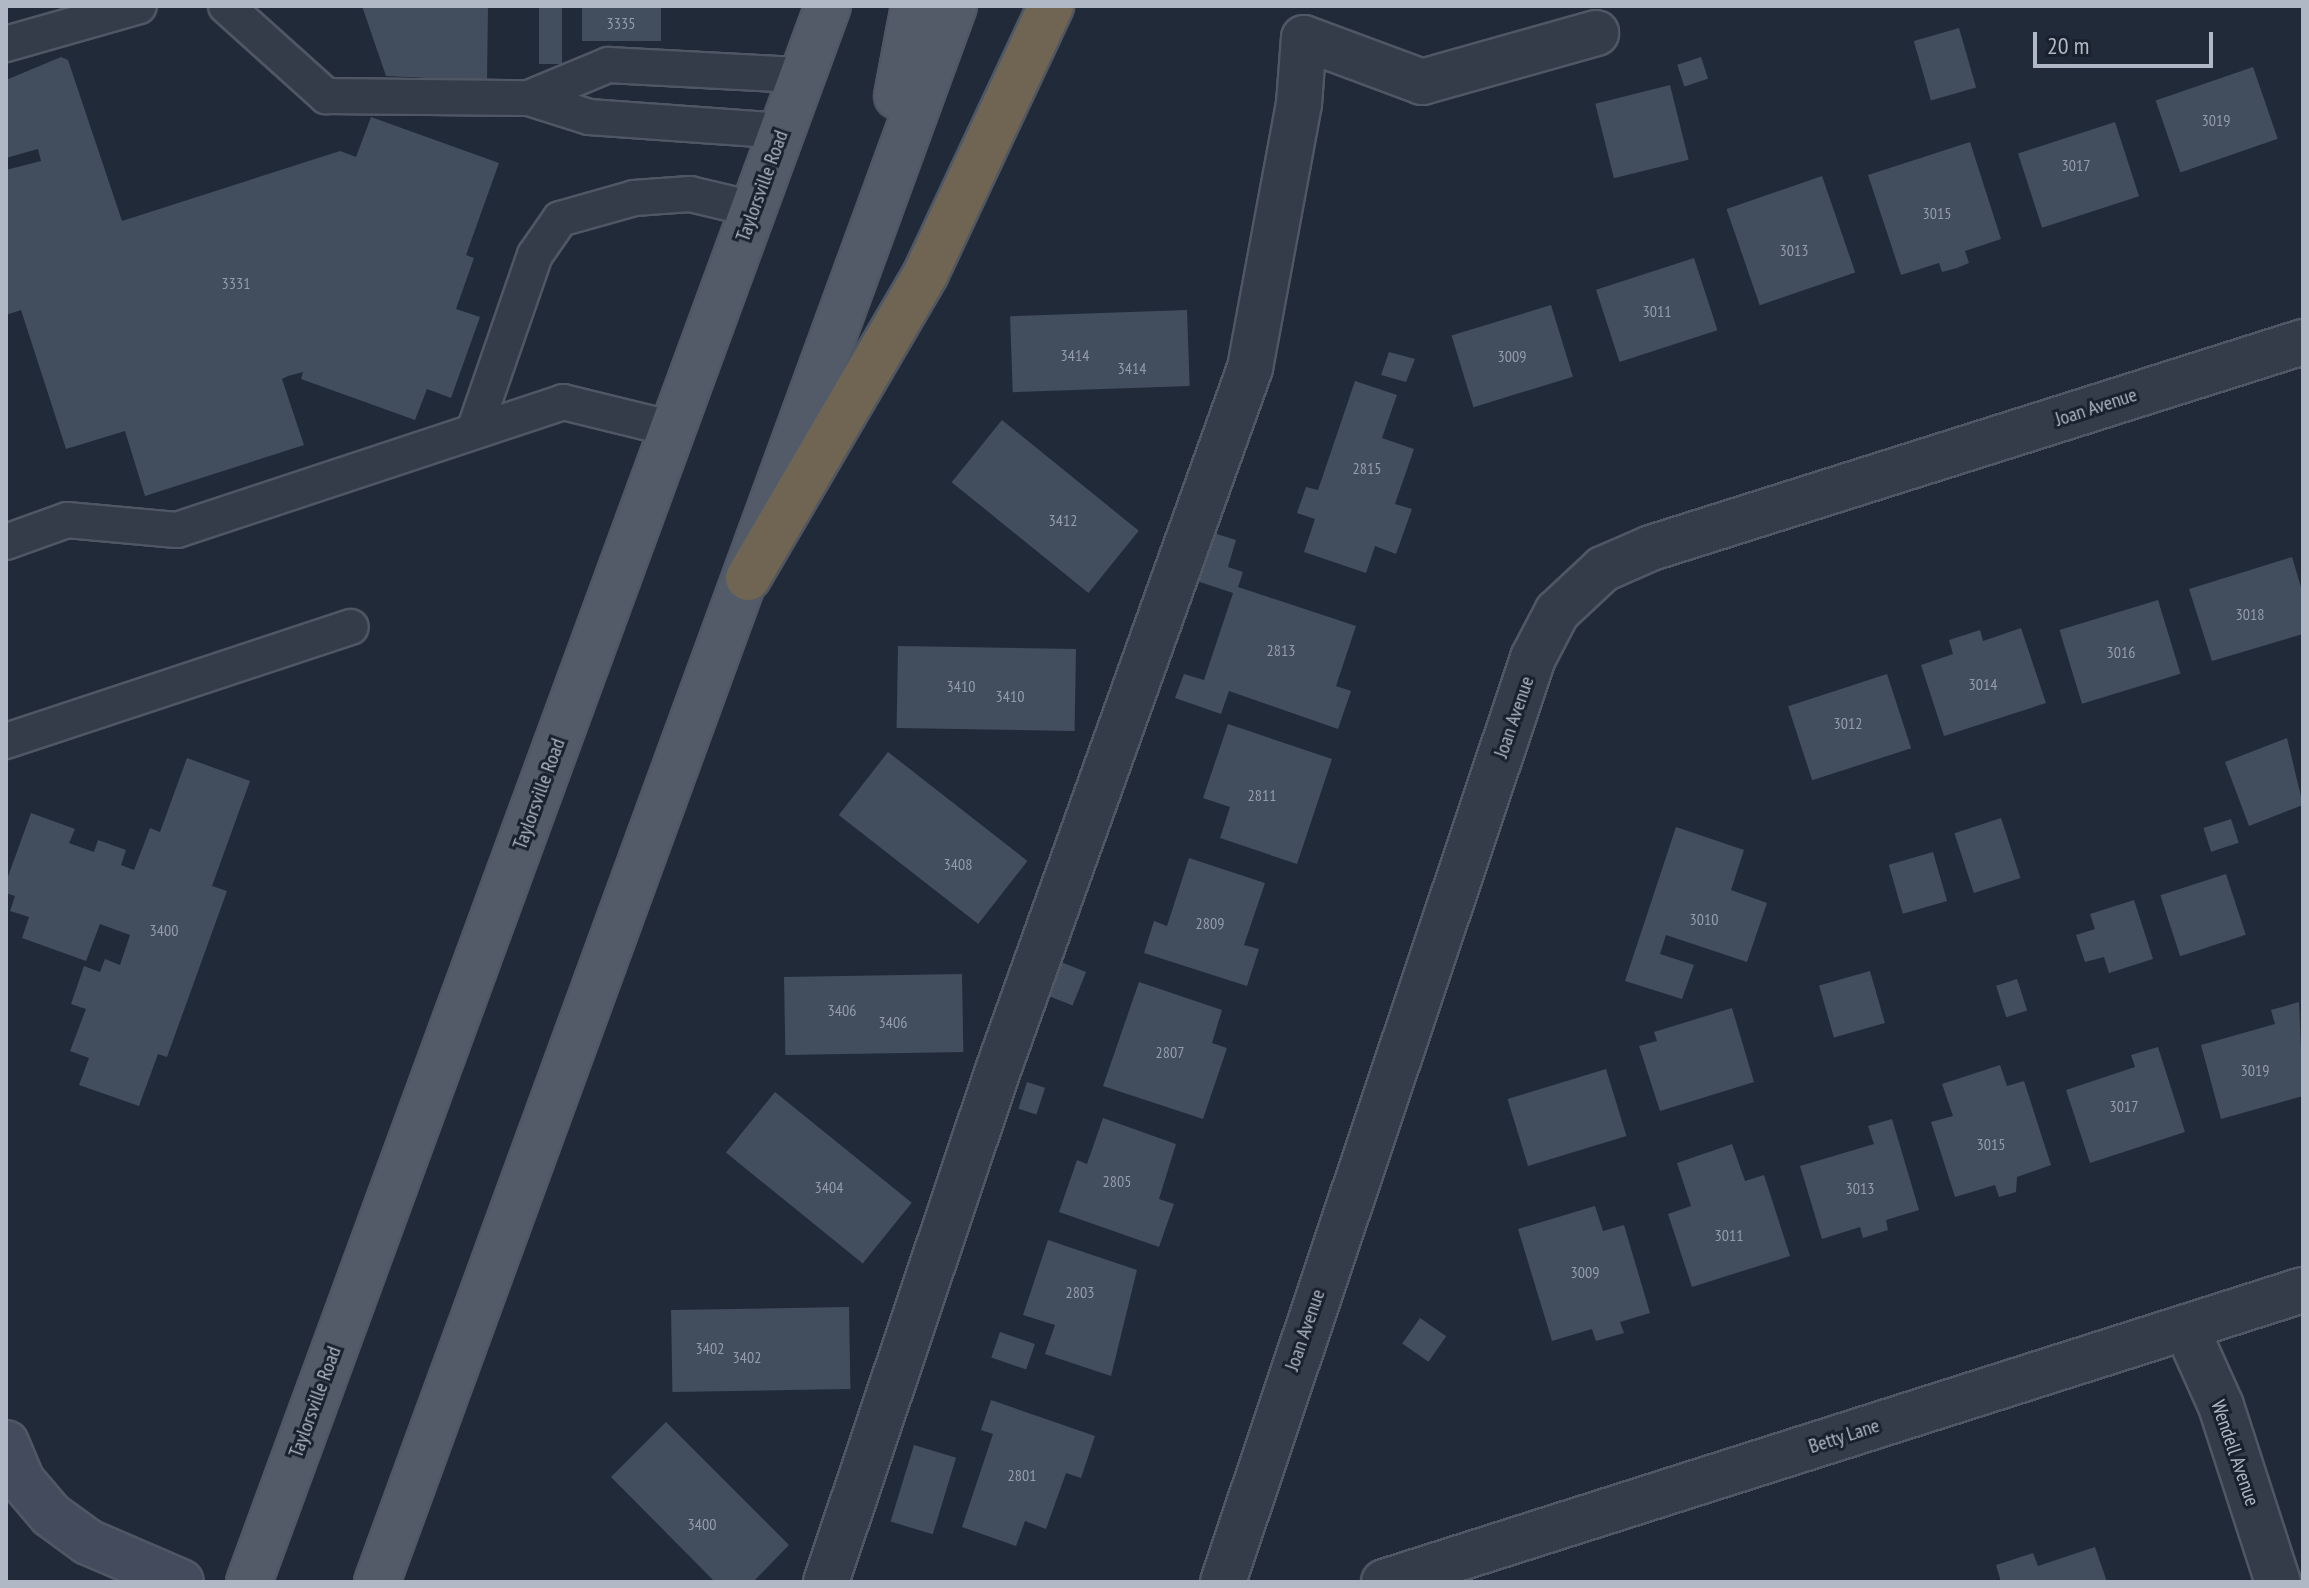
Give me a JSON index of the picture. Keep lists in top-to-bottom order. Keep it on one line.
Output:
{"streets":{"main road":["Taylorsville Road"],"street":["Joan Avenue","Betty Lane","Wendell Avenue"]},"crossings":[["Betty Lane","Wendell Avenue"]],"house_numbers":["3335","3019","3017","3015","3013","3331","3011","3414","3009","3414","2815","3412","3018","2813","3016","3014","3410","3410","3012","2811","3408","3010","2809","3400","3406","3406","2807","3019","3017","3015","2805","3404","3013","3011","3009","2803","3402","3402","2801","3400"],"scale_bar":"20 m"}
